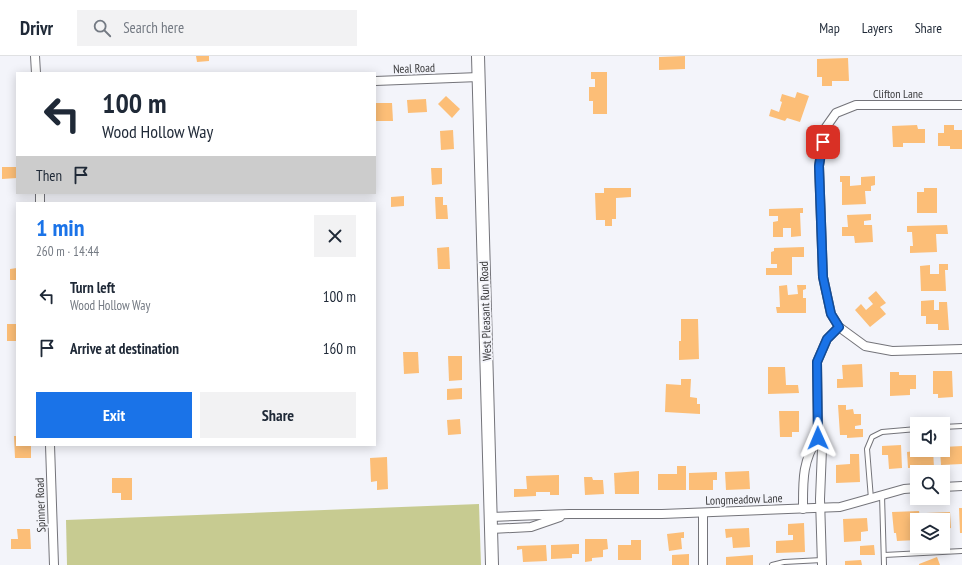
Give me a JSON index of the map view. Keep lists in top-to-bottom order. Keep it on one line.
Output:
{"streets":{"main road":["West Pleasant Run Road"],"street":["Neal Road","Clifton Lane","Longmeadow Lane","Spinner Road"]},"crossings":[["Neal Road","West Pleasant Run Road"],["West Pleasant Run Road","Longmeadow Lane"]],"page":{"header":"Drivr","search":"Search here","nav":["Map","Layers","Share"],"turn":["100 m","Wood Hollow Way"],"then":"Then","heading":["1 min","260 m · 14:44"],"list":[{"name":"Turn left","note":"Wood Hollow Way","value":"100 m"},{"name":"Arrive at destination","value":"160 m"}],"buttons":["Exit","Share"]}}
